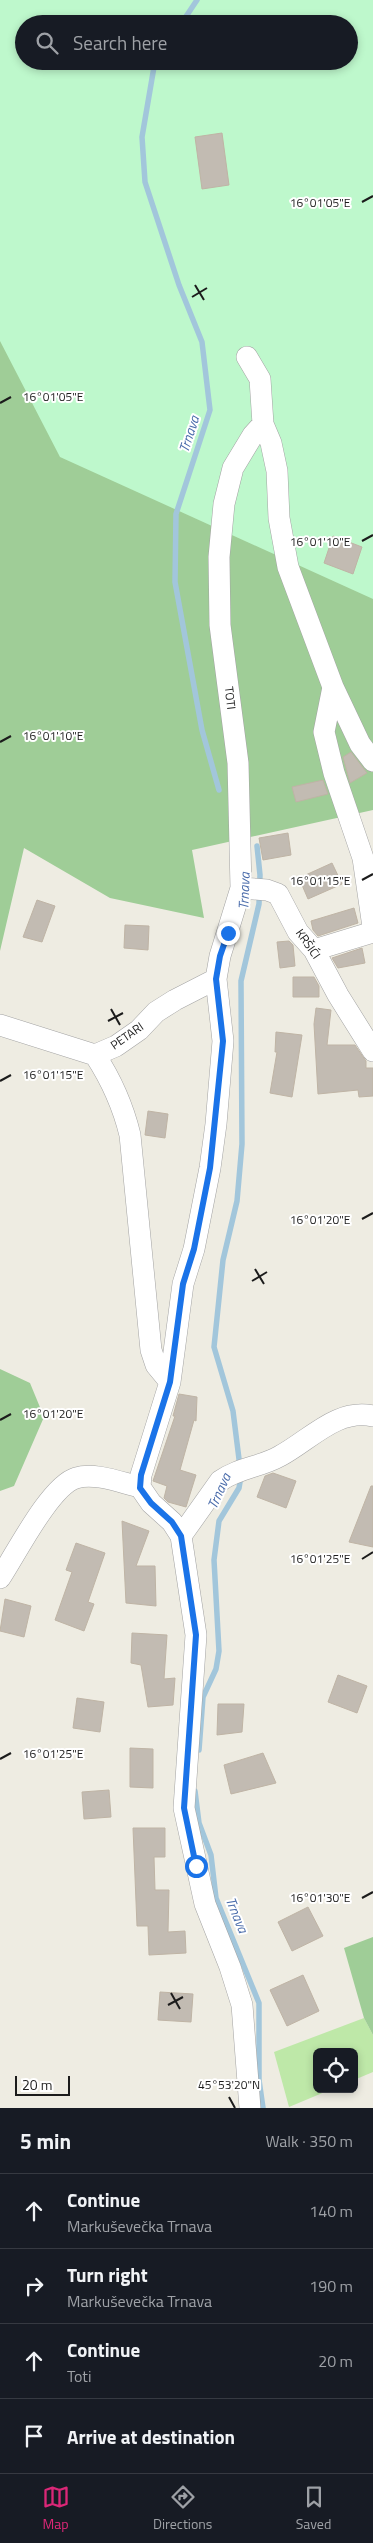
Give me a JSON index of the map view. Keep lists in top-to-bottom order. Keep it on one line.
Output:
{"streets":{"street":["TOTI","KRŠIĆI","PETARI"]},"crossings":[["TOTI","KRŠIĆI"],["TOTI","PETARI"]],"water":["Trnava"],"scale_bar":"20 m","page":{"search":"Search here","scale":"20 m","heading":["5 min","Walk · 350 m"],"list":[["Continue","Markuševečka Trnava","140 m"],["Turn right","Markuševečka Trnava","190 m"],["Continue","Toti","20 m"],"Arrive at destination"],"nav":["Map","Directions","Saved"]},"coordinates":["16°01'05\"E","16°01'10\"E","16°01'15\"E","16°01'20\"E","16°01'25\"E","16°01'30\"E","45°53'20\"N"]}
